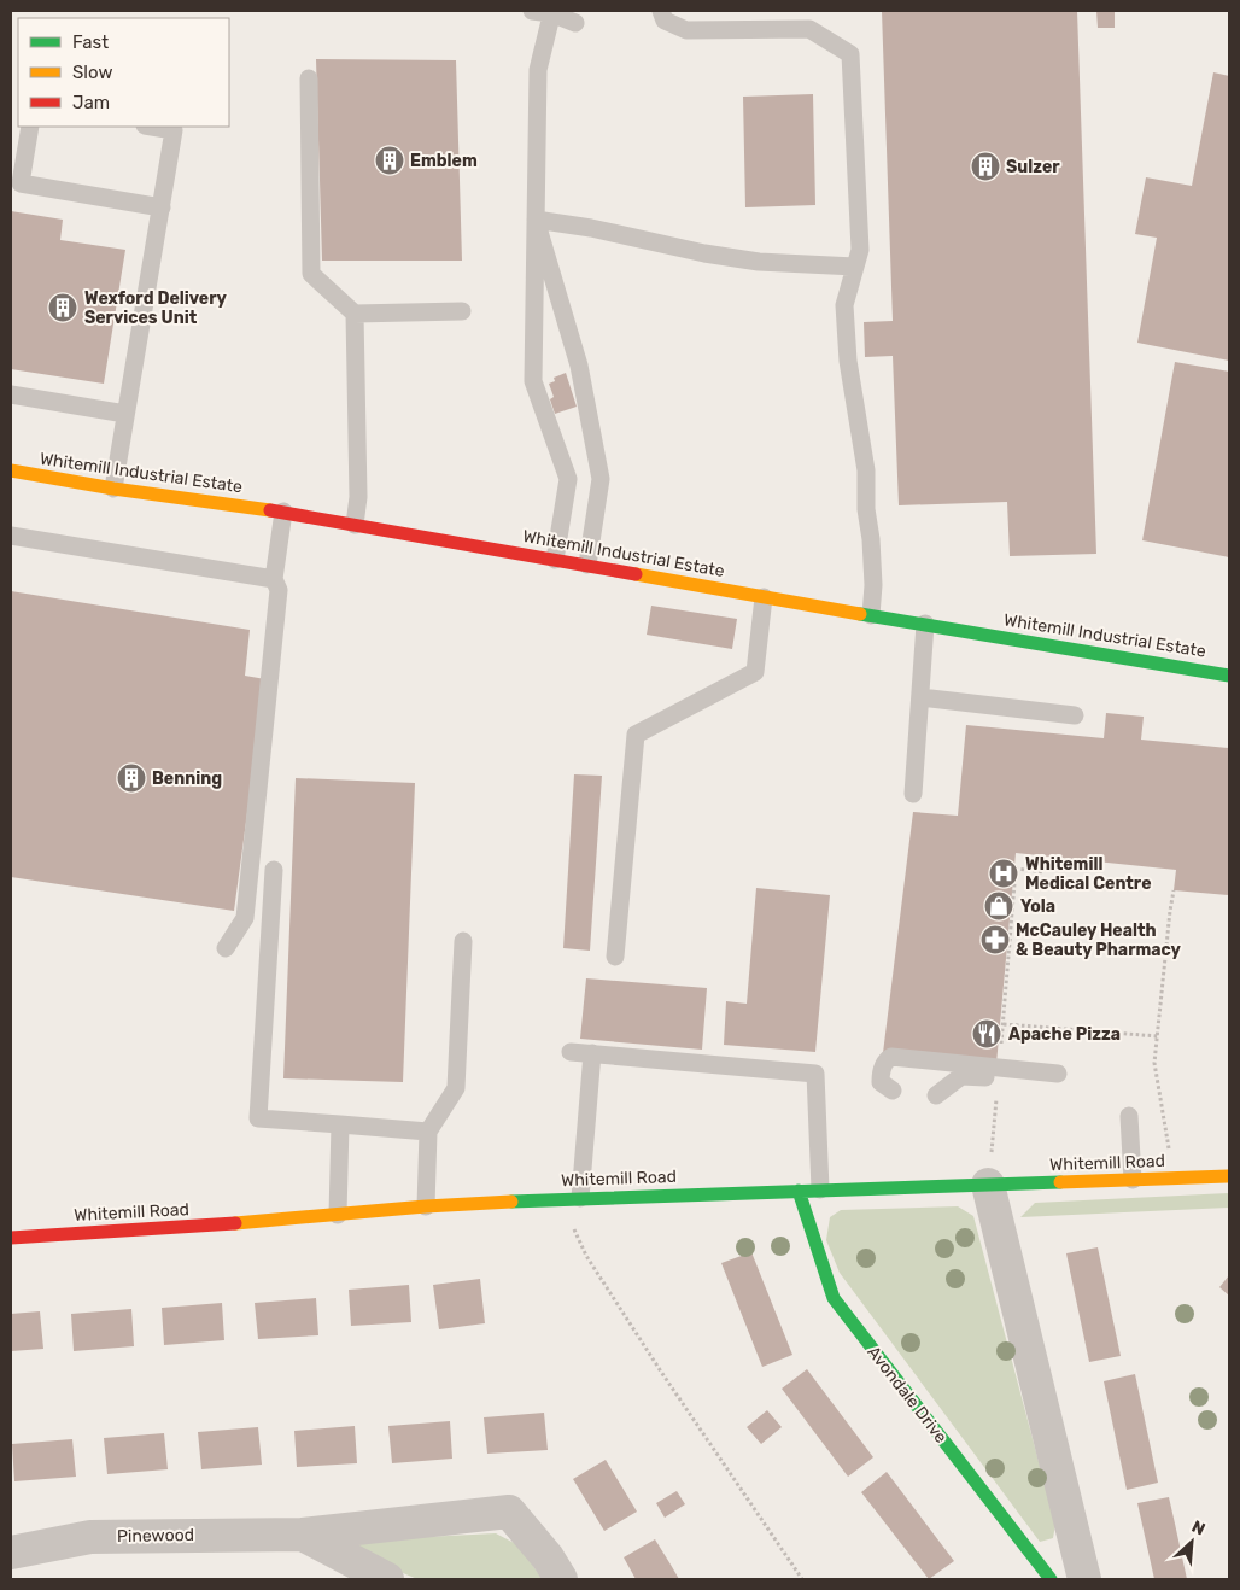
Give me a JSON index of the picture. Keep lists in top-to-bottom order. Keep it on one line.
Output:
{"streets":{"street":["Whitemill Industrial Estate","Whitemill Road","Avondale Drive","Pinewood"]},"crossings":[["Whitemill Road","Avondale Drive"]],"places":{"building":["Emblem","Sulzer","Wexford Delivery Services Unit","Benning"],"hospital":["Whitemill Medical Centre"],"shop":["Yola"],"pharmacy":["McCauley Health & Beauty Pharmacy"],"restaurant":["Apache Pizza"]},"legend":["Fast","Slow","Jam"],"north":"top right"}
